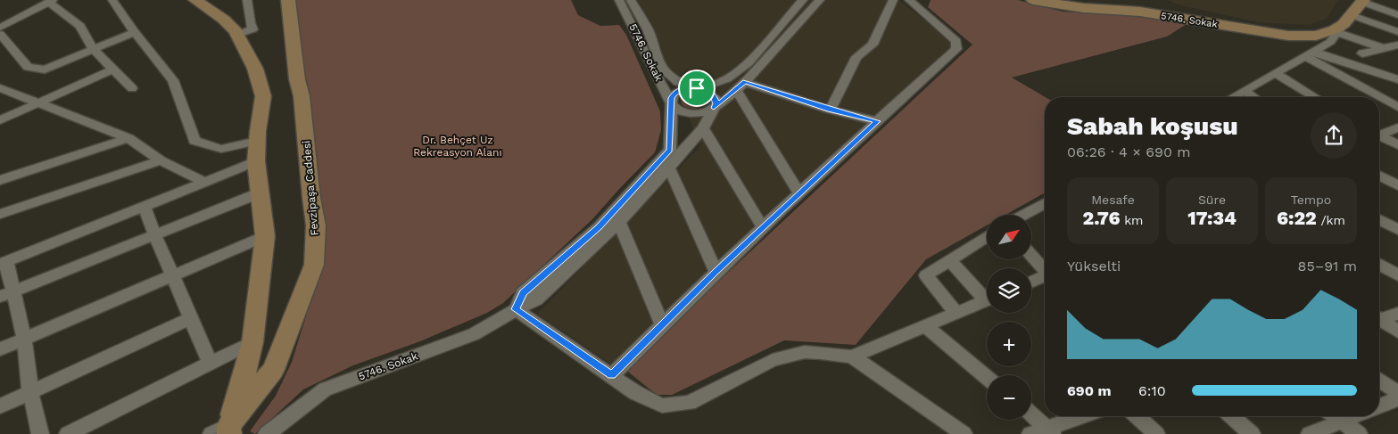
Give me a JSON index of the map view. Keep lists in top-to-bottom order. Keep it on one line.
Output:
{"streets":{"street":["5746. Sokak","Fevzipaşa Caddesi"]},"parks":["Dr. Behçet Uz Rekreasyon Alanı"],"north":"top right","page":{"heading":["Sabah koşusu","06:26 · 4 × 690 m"],"stats":[["Mesafe","2.76 km"],["Süre","17:34"],["Tempo","6:22 /km"]],"map_buttons":["+","−"],"chart":["Yükselti","85–91 m"],"list":[{"name":"690 m","note":"6:10"}]}}
